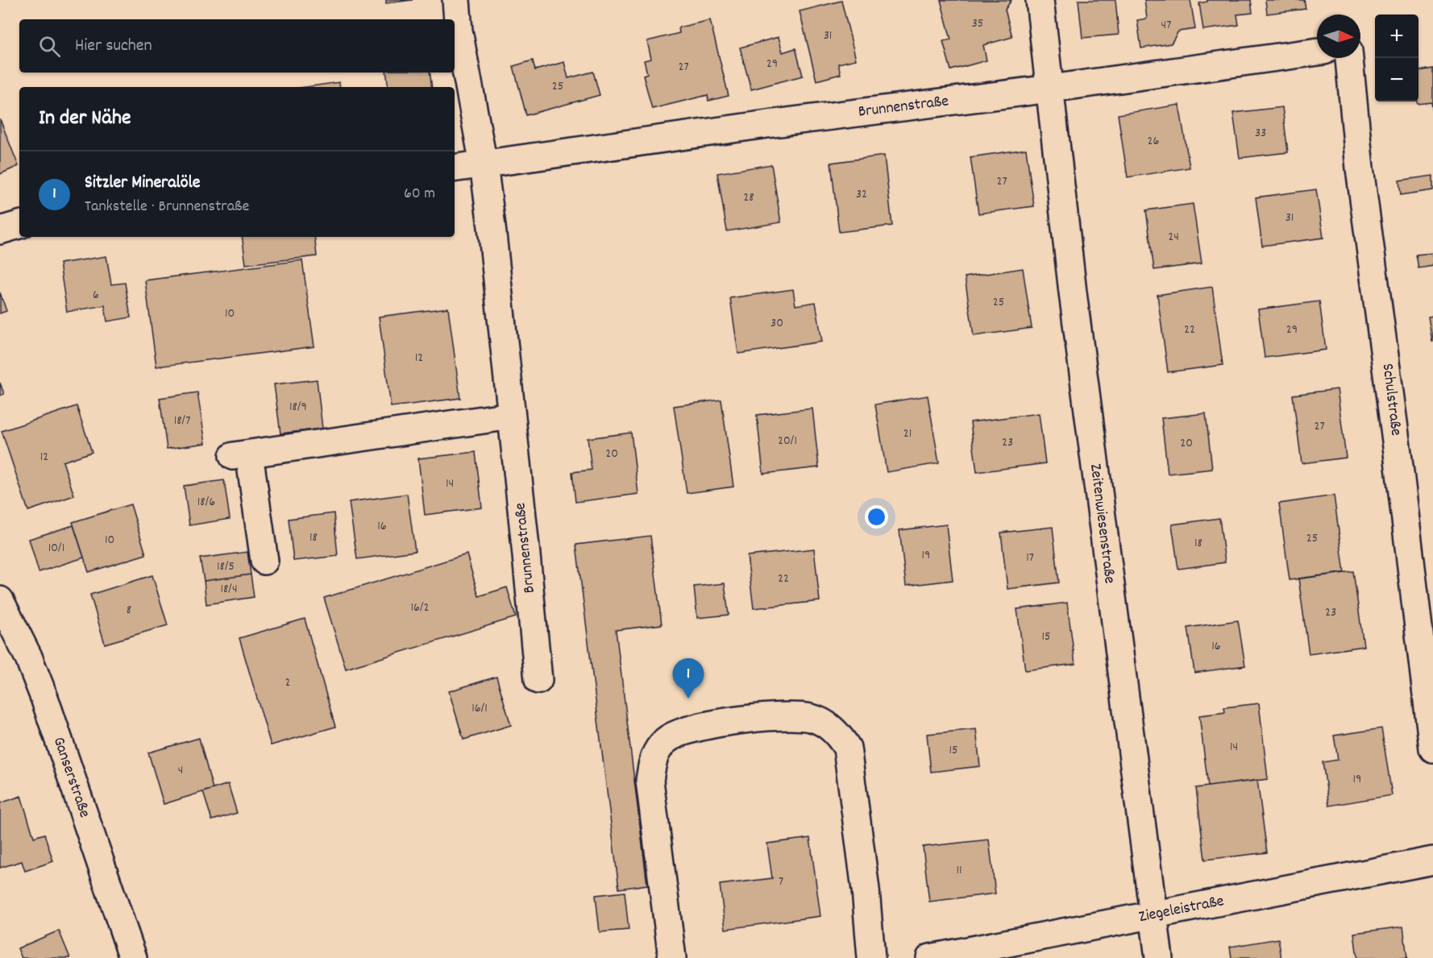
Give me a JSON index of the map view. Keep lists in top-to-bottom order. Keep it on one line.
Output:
{"streets":{"street":["Brunnenstraße","Schulstraße","Zeitenwiesenstraße","Ganserstraße","Ziegeleistraße"]},"crossings":[["Brunnenstraße","Zeitenwiesenstraße"],["Zeitenwiesenstraße","Ziegeleistraße"]],"house_numbers":["35","47","31","29","27","25","33","26","27","32","28","31","24","6","25","10","30","22","29","12","18/9","18/7","27","21","20/1","23","20","20","12","14","18/6","16","18","25","10","18","10/1","19","17","18/5","22","18/4","16/2","8","23","15","16","2","16/1","14","15","4","19","11","7"],"north":"right","page":{"map_buttons":["+","−"],"search":"Hier suchen","heading":"In der Nähe","list":[{"mark":"1","name":"Sitzler Mineralöle","note":"Tankstelle · Brunnenstraße","value":"60 m"}],"pins":"1"}}
